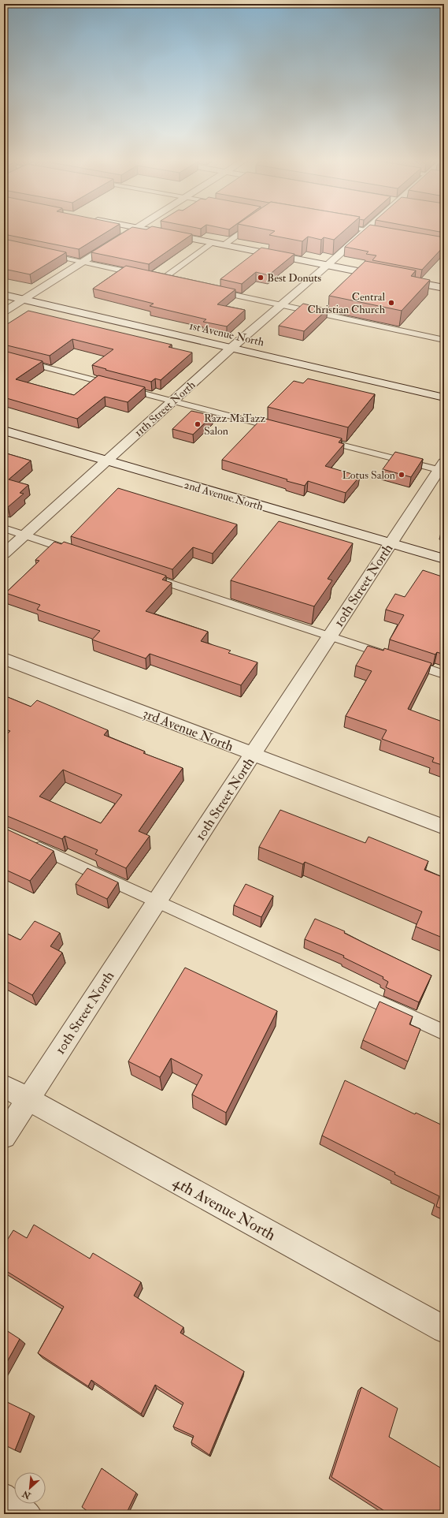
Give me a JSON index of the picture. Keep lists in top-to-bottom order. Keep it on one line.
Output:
{"streets":{"street":["1st Avenue North","11th Street North","2nd Avenue North","10th Street North","3rd Avenue North","4th Avenue North"]},"crossings":[["1st Avenue North","11th Street North"],["11th Street North","2nd Avenue North"],["2nd Avenue North","10th Street North"],["10th Street North","3rd Avenue North"],["10th Street North","4th Avenue North"]],"places":["Best Donuts","Central Christian Church","Razz MaTazz Salon","Lotus Salon"],"north":"bottom left"}
